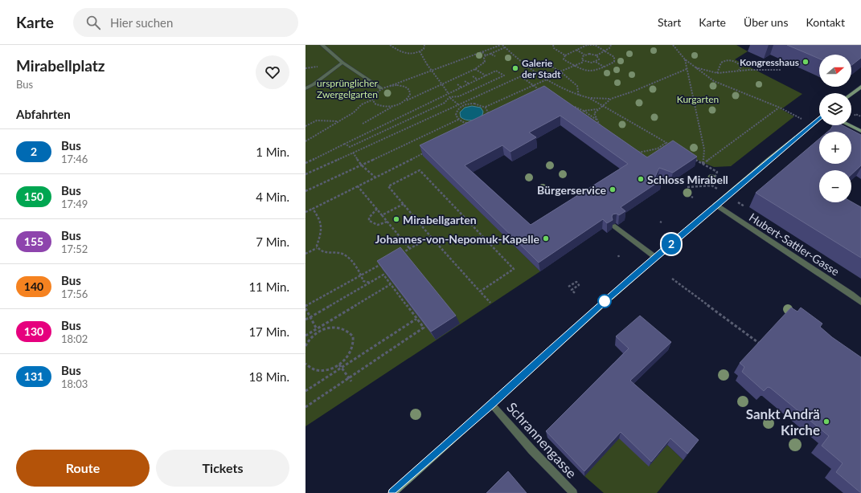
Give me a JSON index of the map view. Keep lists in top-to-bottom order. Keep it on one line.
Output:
{"streets":{"street":["Hubert-Sattler-Gasse","Schrannengasse"]},"parks":["ursprünglicher Zwergelgarten","Kurgarten"],"places":["Kongresshaus","Galerie der Stadt","Schloss Mirabell","Bürgerservice","Mirabellgarten","Johannes-von-Nepomuk-Kapelle","Sankt Andrä Kirche"],"lines":["bus line 2"],"north":"right","page":{"header":"Karte","search":"Hier suchen","nav":["Start","Karte","Über uns","Kontakt"],"heading":[["Mirabellplatz","Bus"],"Abfahrten"],"on_map":"2","map_buttons":["+","−"],"list":[{"mark":"2","name":"Bus","note":"17:46","value":"1 Min."},{"mark":"150","name":"Bus","note":"17:49","value":"4 Min."},{"mark":"155","name":"Bus","note":"17:52","value":"7 Min."},{"mark":"140","name":"Bus","note":"17:56","value":"11 Min."},{"mark":"130","name":"Bus","note":"18:02","value":"17 Min."},{"mark":"131","name":"Bus","note":"18:03","value":"18 Min."}],"buttons":["Route","Tickets"]}}
